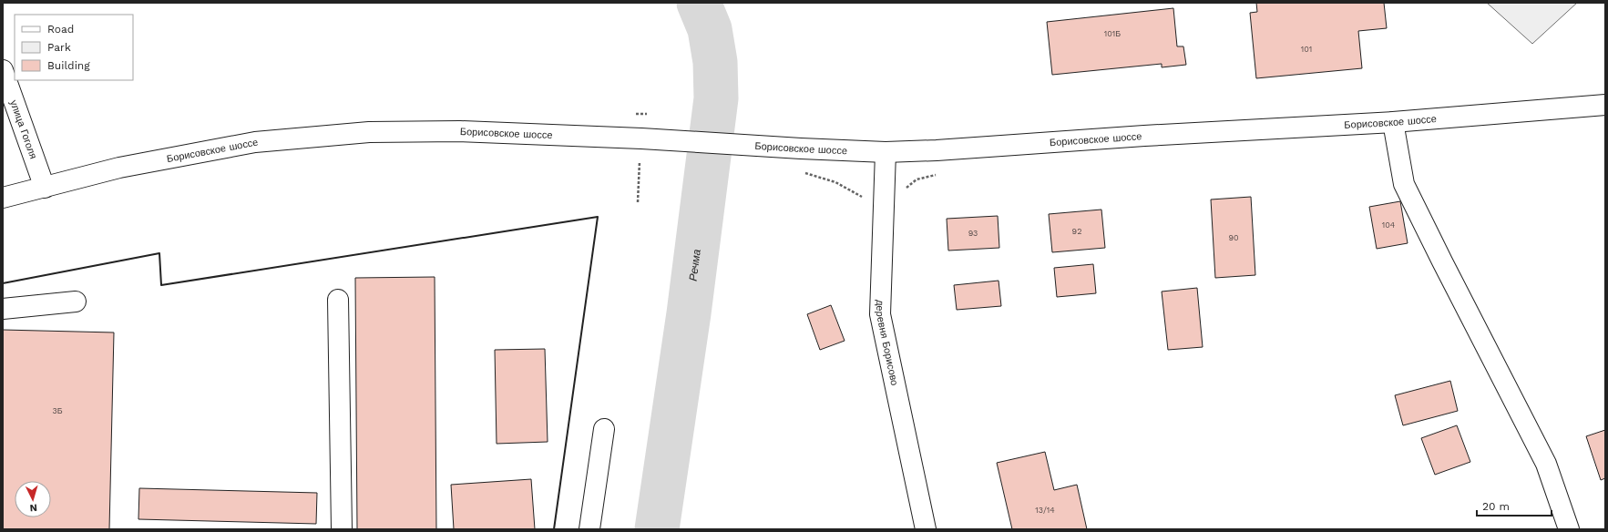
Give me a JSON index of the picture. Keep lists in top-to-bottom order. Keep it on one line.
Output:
{"streets":{"main road":["Борисовское шоссе","улица Гоголя","деревня Борисово"]},"crossings":[["Борисовское шоссе","улица Гоголя"],["Борисовское шоссе","деревня Борисово"]],"water":["Речма"],"house_numbers":["101Б","101","104","92","93","90","3Б","13/14"],"legend":["Road","Park","Building"],"scale_bar":"20 m","north":"bottom"}
